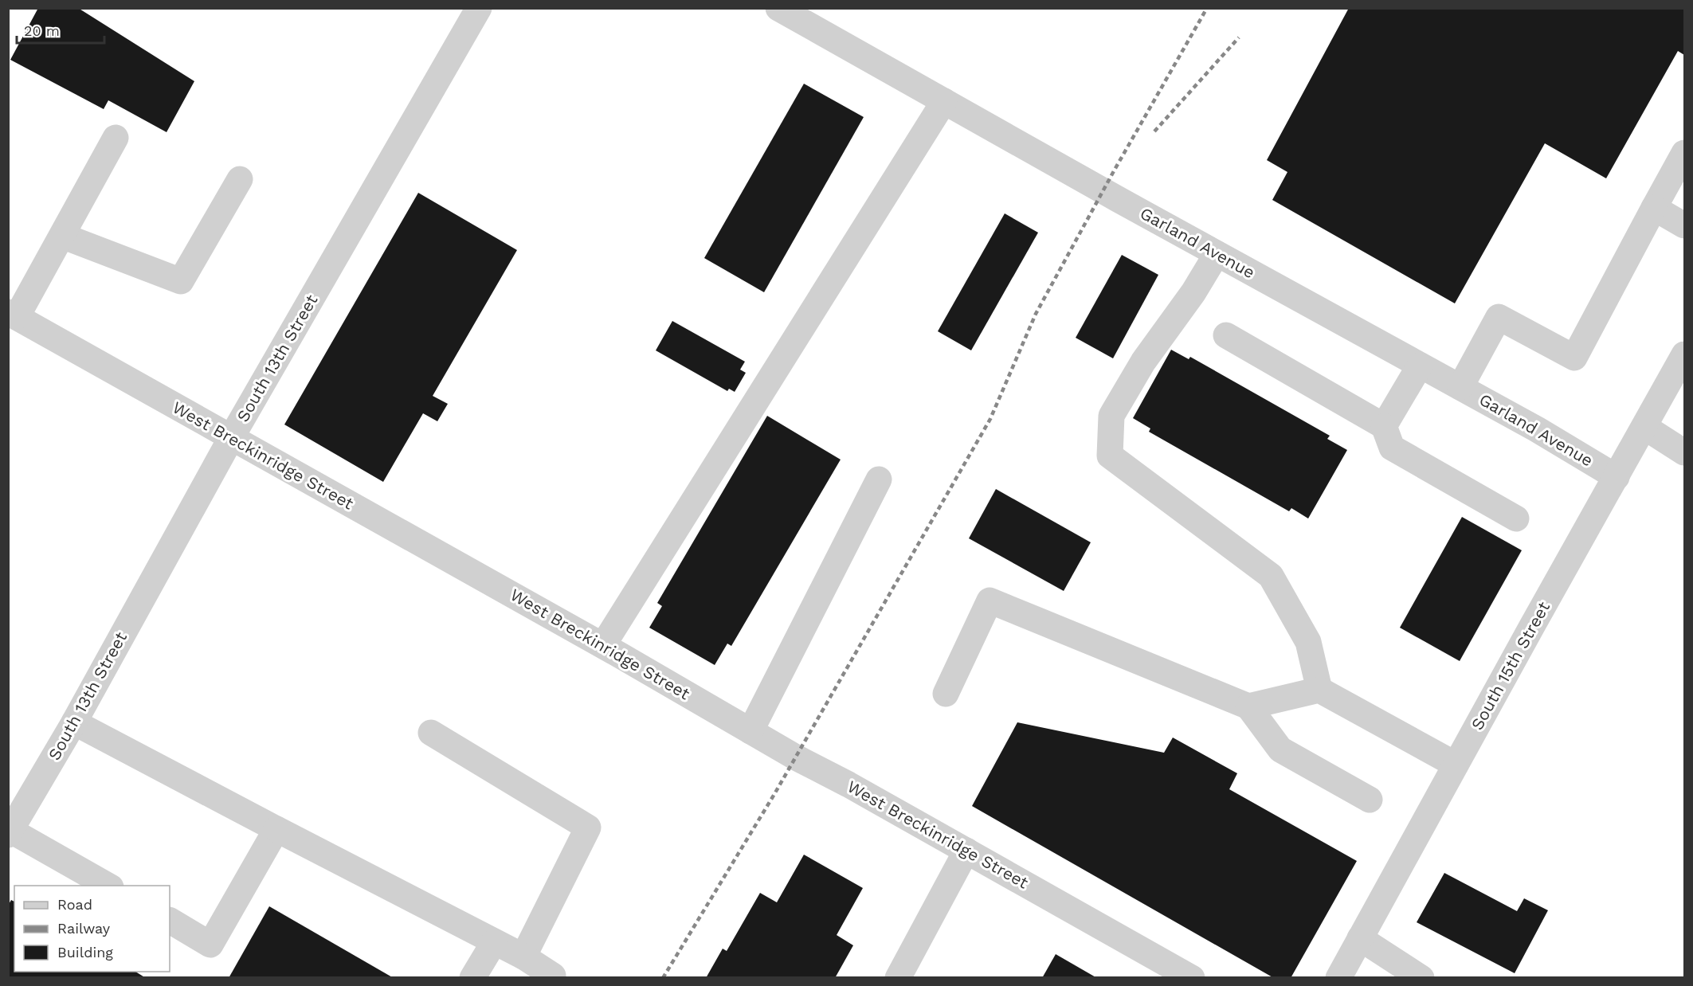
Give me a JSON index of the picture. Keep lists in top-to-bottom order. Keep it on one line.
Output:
{"streets":{"street":["Garland Avenue","South 13th Street","West Breckinridge Street","South 15th Street"]},"crossings":[["Garland Avenue","South 15th Street"],["South 13th Street","West Breckinridge Street"]],"legend":["Road","Railway","Building"],"scale_bar":"20 m"}
